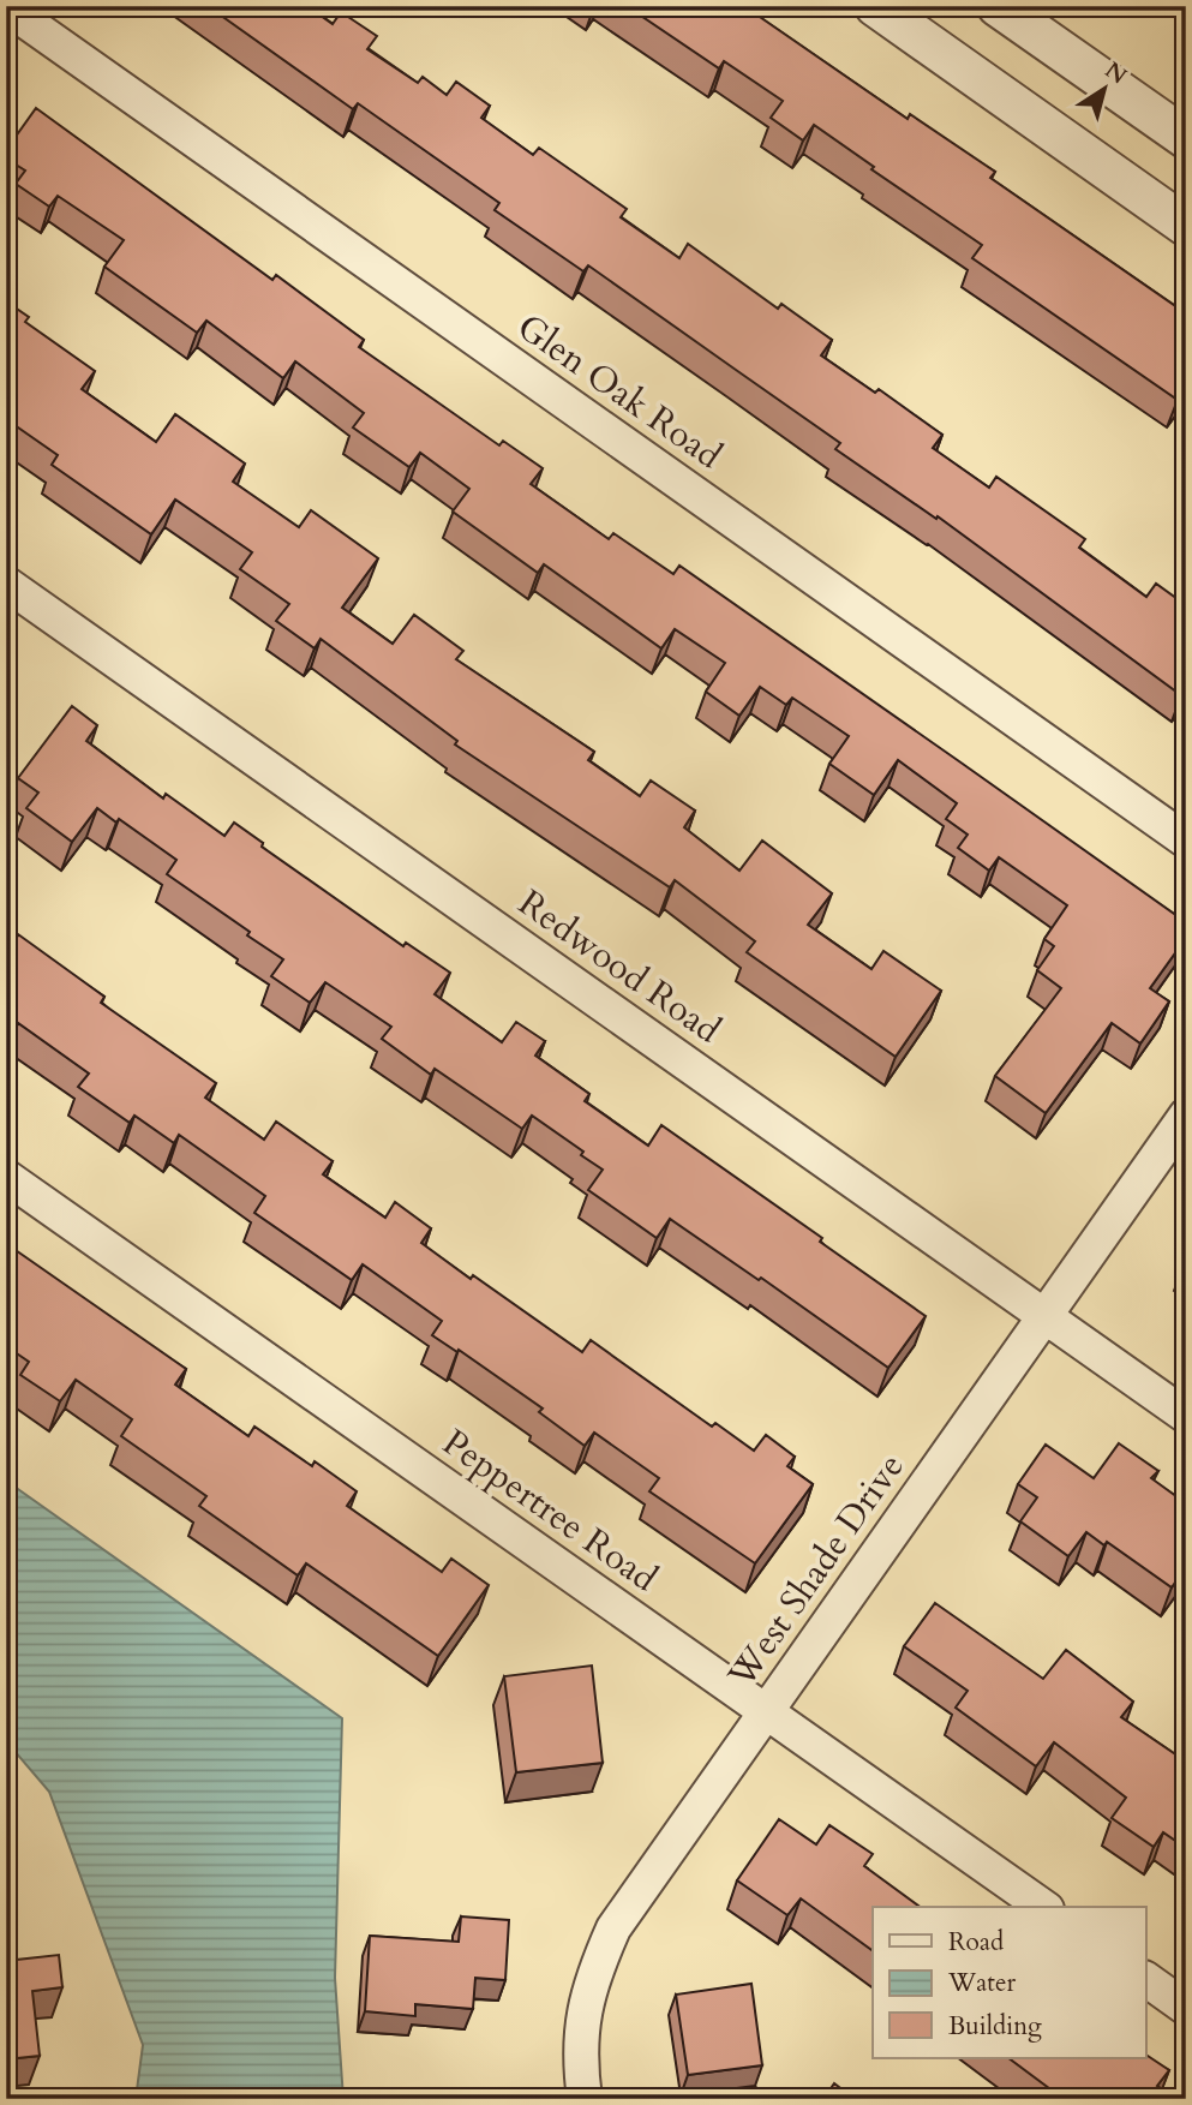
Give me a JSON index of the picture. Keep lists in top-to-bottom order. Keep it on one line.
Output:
{"streets":{"street":["Glen Oak Road","Redwood Road","Peppertree Road","West Shade Drive"]},"crossings":[["Redwood Road","West Shade Drive"],["Peppertree Road","West Shade Drive"]],"legend":["Road","Water","Building"],"north":"top right"}
